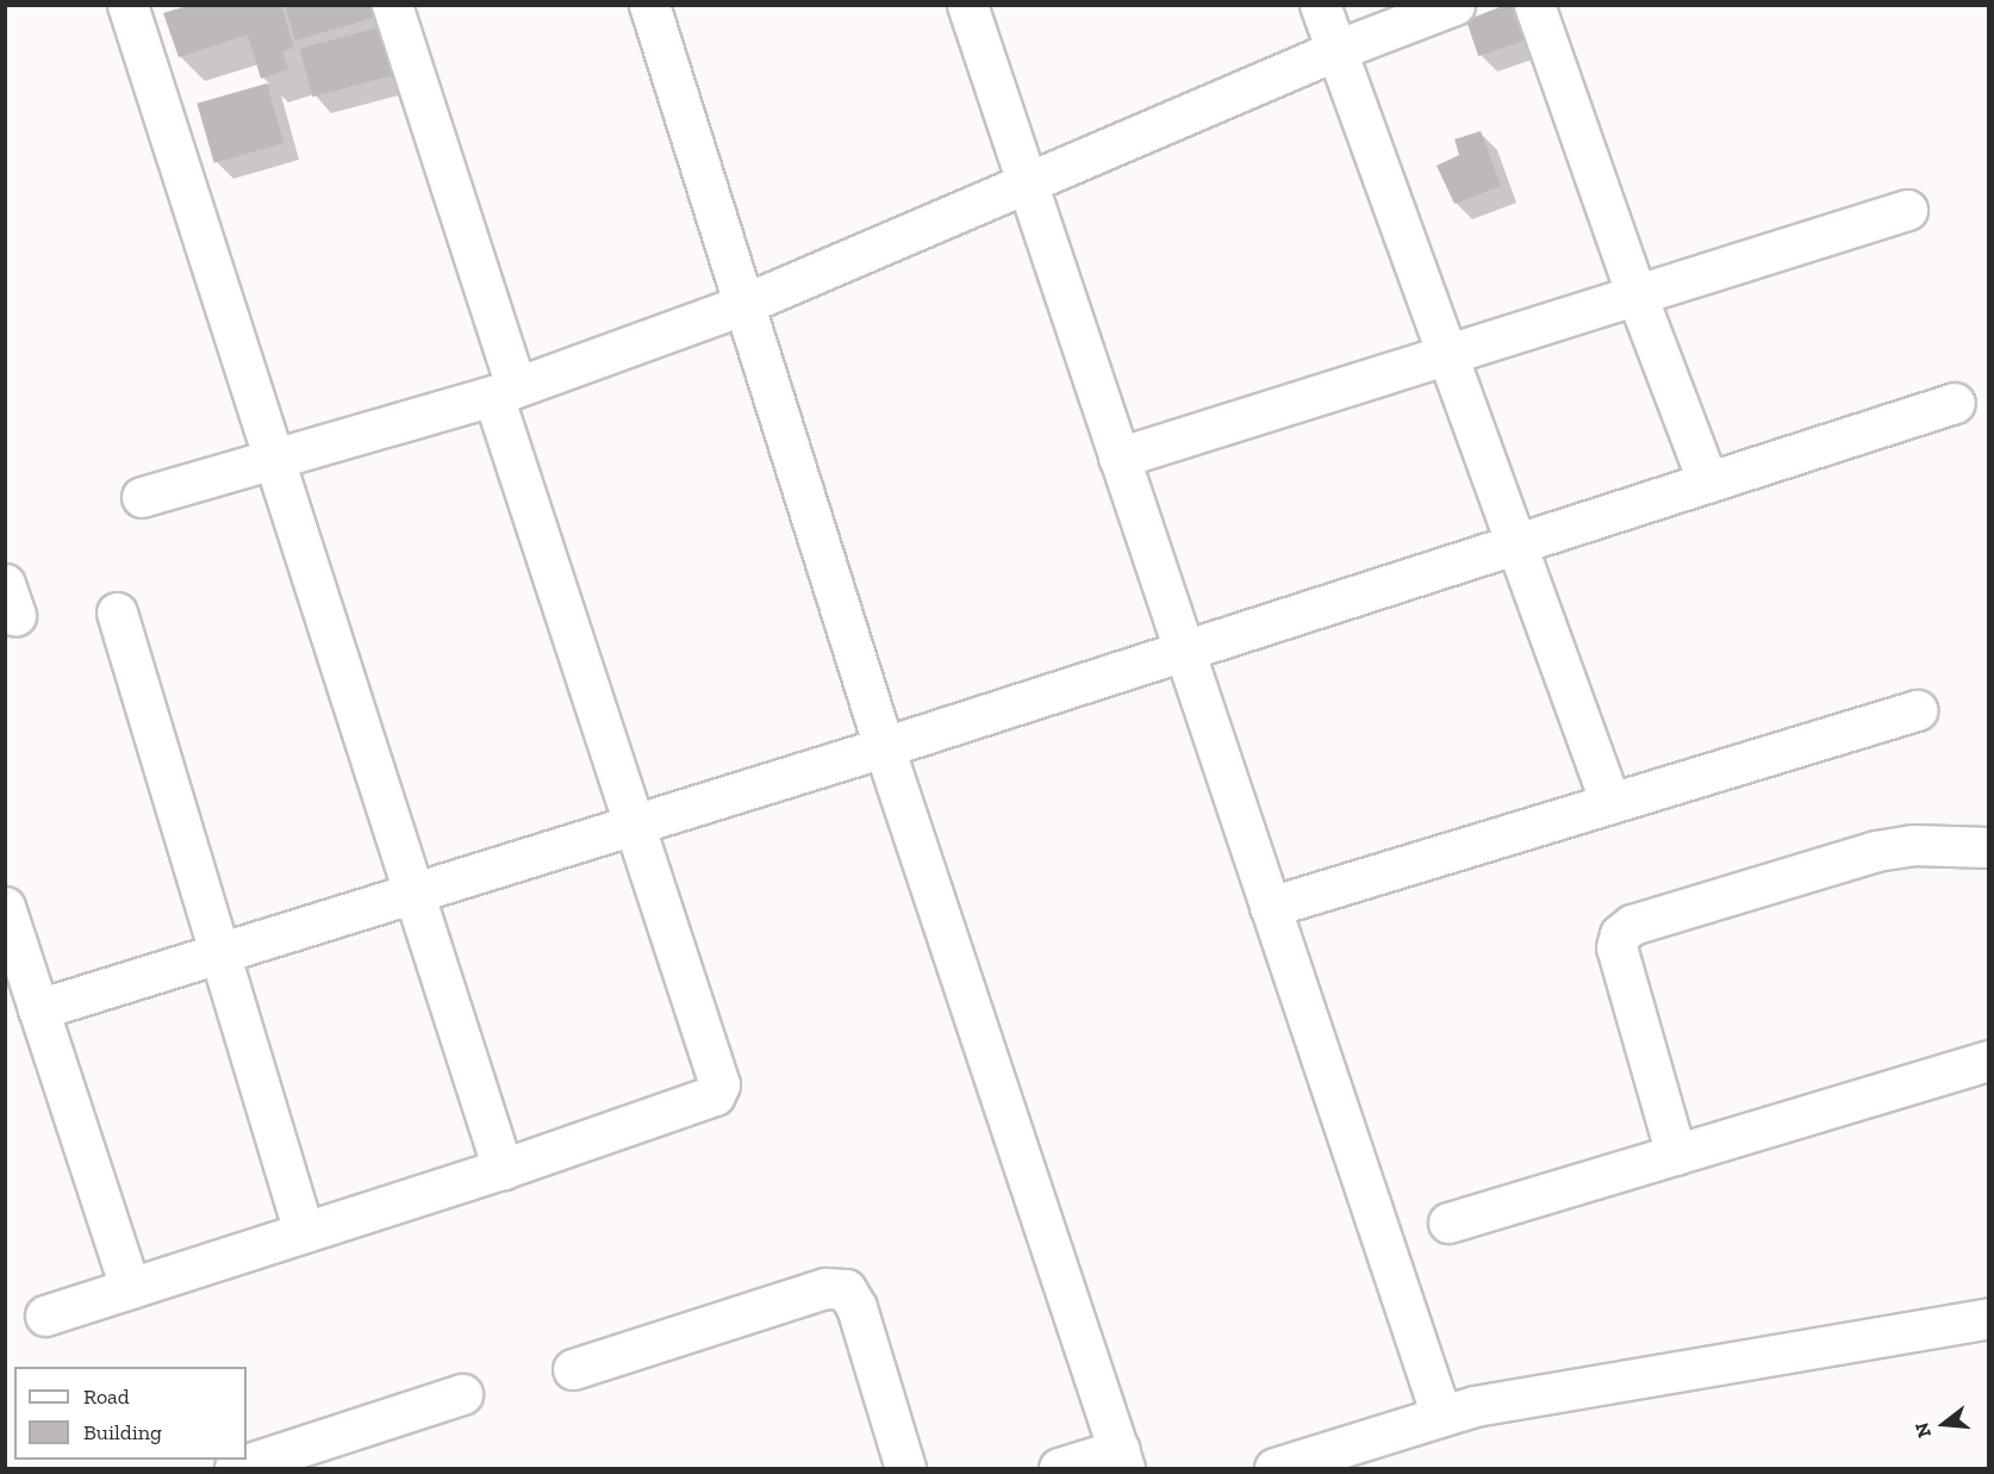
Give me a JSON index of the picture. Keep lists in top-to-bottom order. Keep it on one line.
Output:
{"legend":["Road","Building"],"north":"left"}
